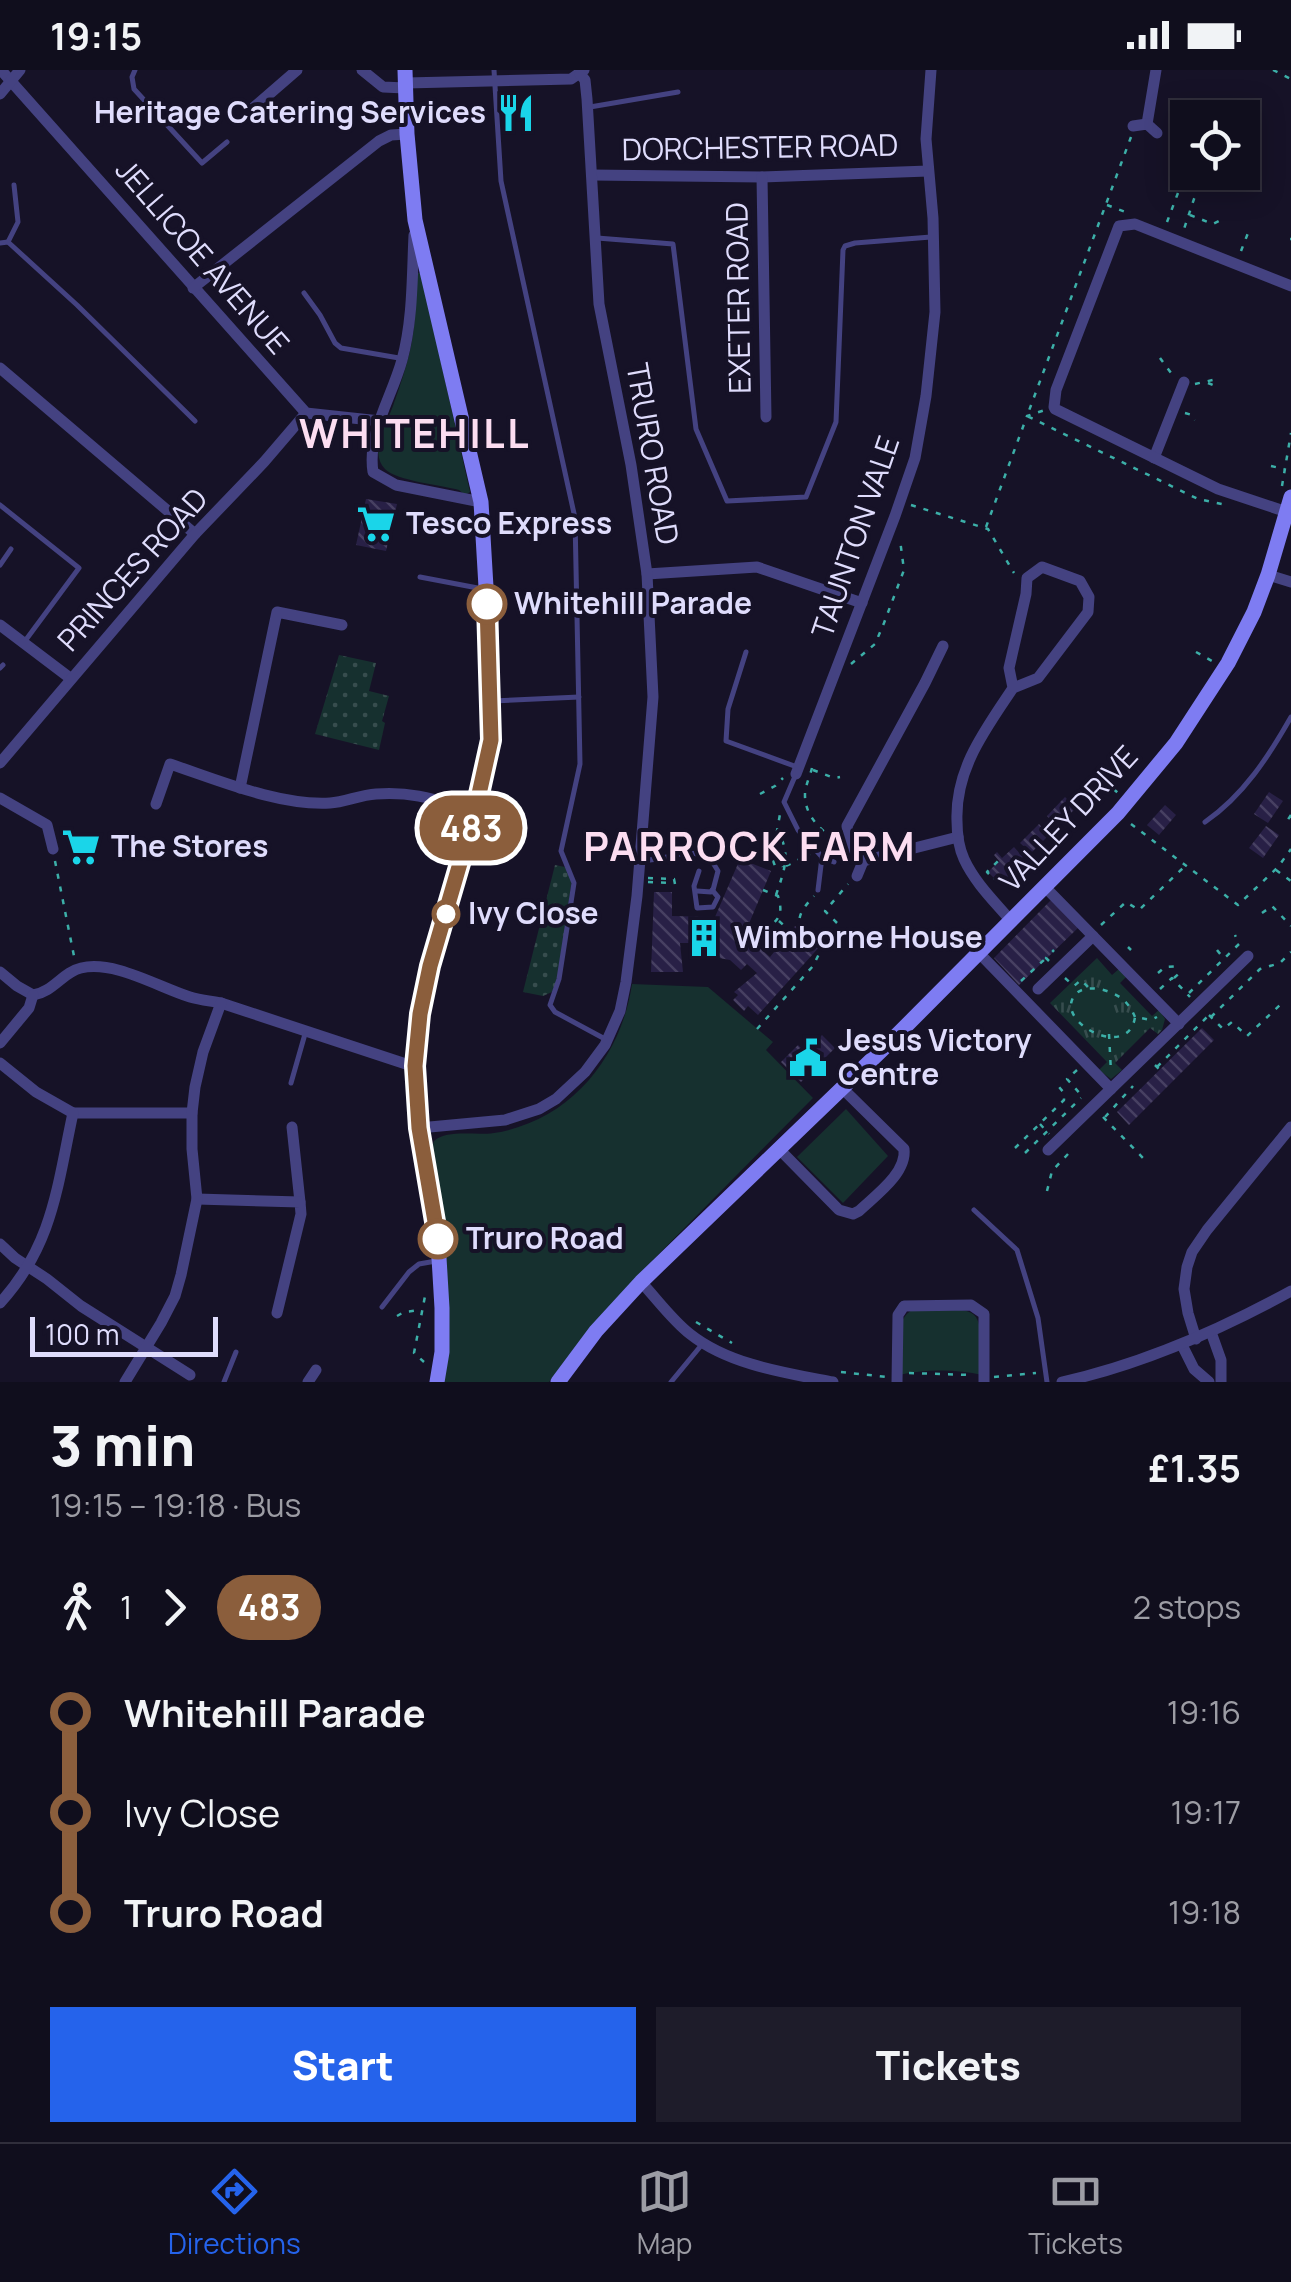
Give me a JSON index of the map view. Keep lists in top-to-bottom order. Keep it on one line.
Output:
{"streets":{"street":["DORCHESTER ROAD","JELLICOE AVENUE","EXETER ROAD","TRURO ROAD","TAUNTON VALE","PRINCES ROAD","VALLEY DRIVE"]},"crossings":[["DORCHESTER ROAD","EXETER ROAD"],["DORCHESTER ROAD","TRURO ROAD"],["DORCHESTER ROAD","TAUNTON VALE"],["JELLICOE AVENUE","PRINCES ROAD"]],"districts":["WHITEHILL","PARROCK FARM"],"places":{"restaurant":["Heritage Catering Services"],"supermarket":["Tesco Express","The Stores"],"other":["Whitehill Parade","Ivy Close","Truro Road"],"building":["Wimborne House"],"public building":["Jesus Victory Centre"]},"lines":["bus line 483"],"scale_bar":"100 m","page":{"status":"19:15","on_map":"483","scale":"100 m","heading":["3 min","19:15 – 19:18 · Bus","£1.35"],"legs":["1","483","2 stops"],"list":[{"name":"Whitehill Parade","value":"19:16"},{"name":"Ivy Close","value":"19:17"},{"name":"Truro Road","value":"19:18"}],"buttons":["Start","Tickets"],"tabs":["Directions","Map","Tickets"]}}
